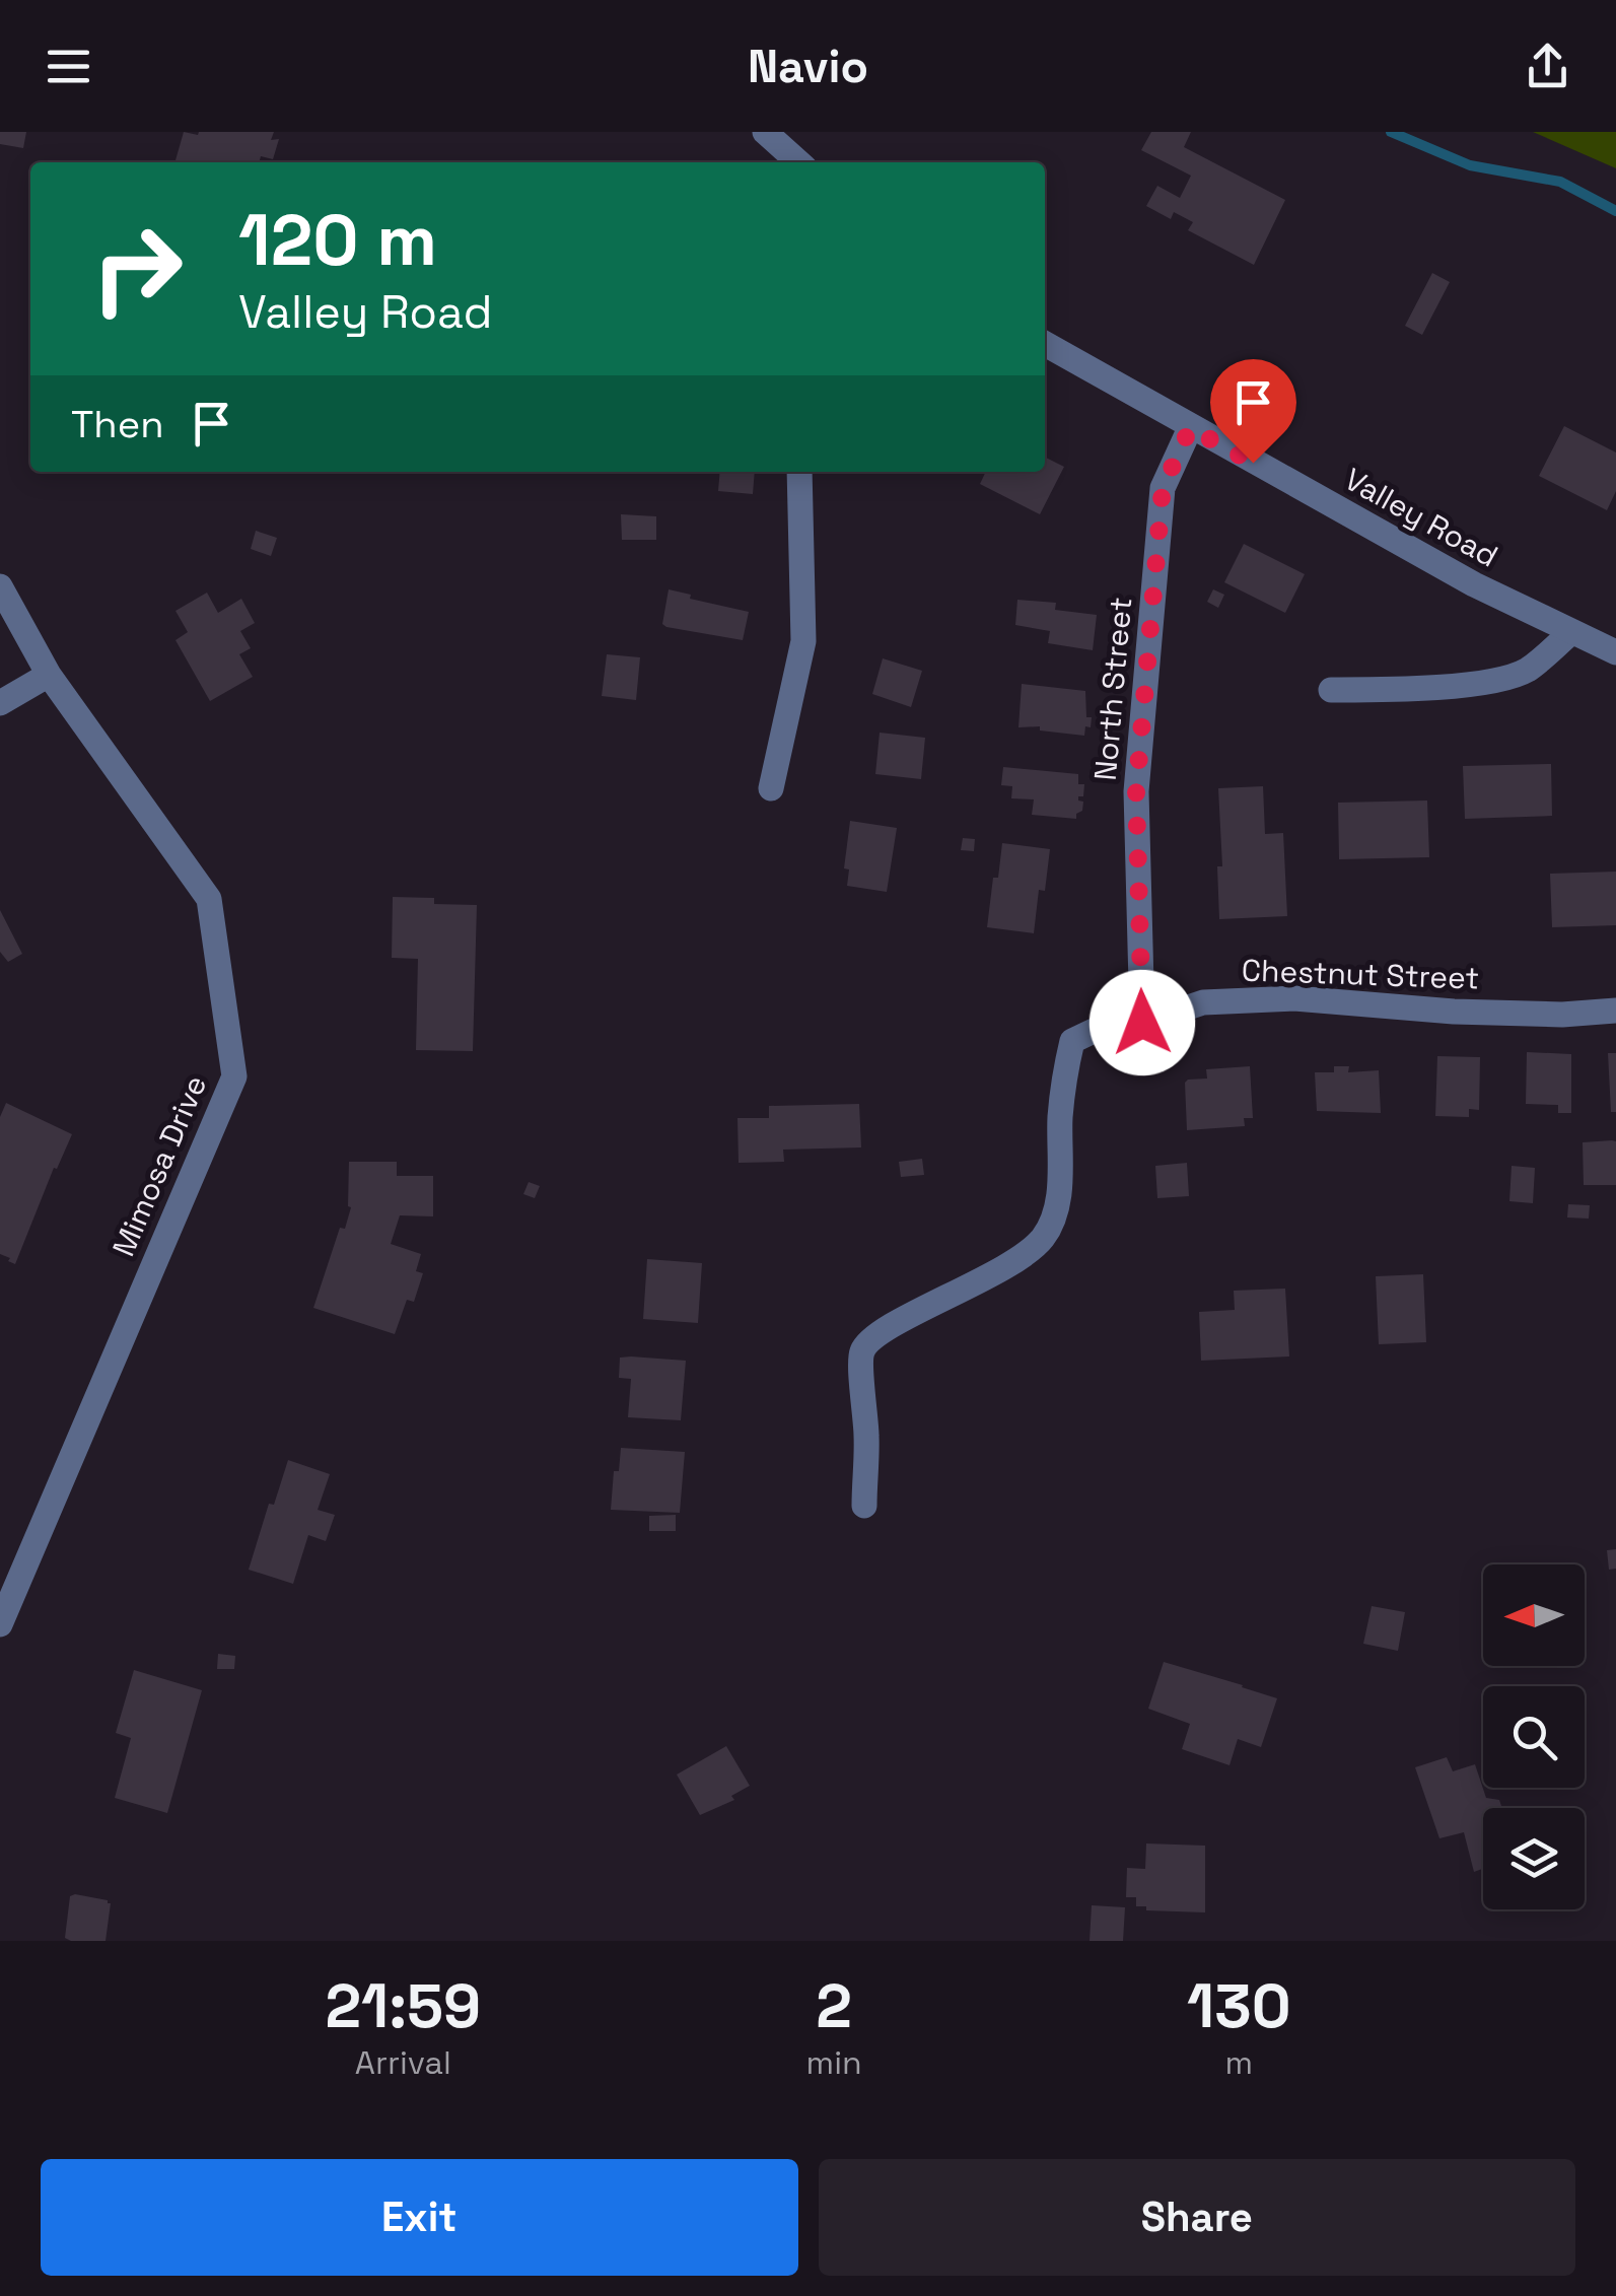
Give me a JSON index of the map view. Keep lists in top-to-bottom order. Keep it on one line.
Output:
{"streets":{"street":["Valley Road","North Street","Chestnut Street","Mimosa Drive"]},"crossings":[["Valley Road","North Street"],["North Street","Chestnut Street"]],"north":"left","page":{"header":"Navio","turn":["120 m","Valley Road"],"then":"Then","eta":["21:59","Arrival","2","min","130","m"],"buttons":["Exit","Share"]}}
